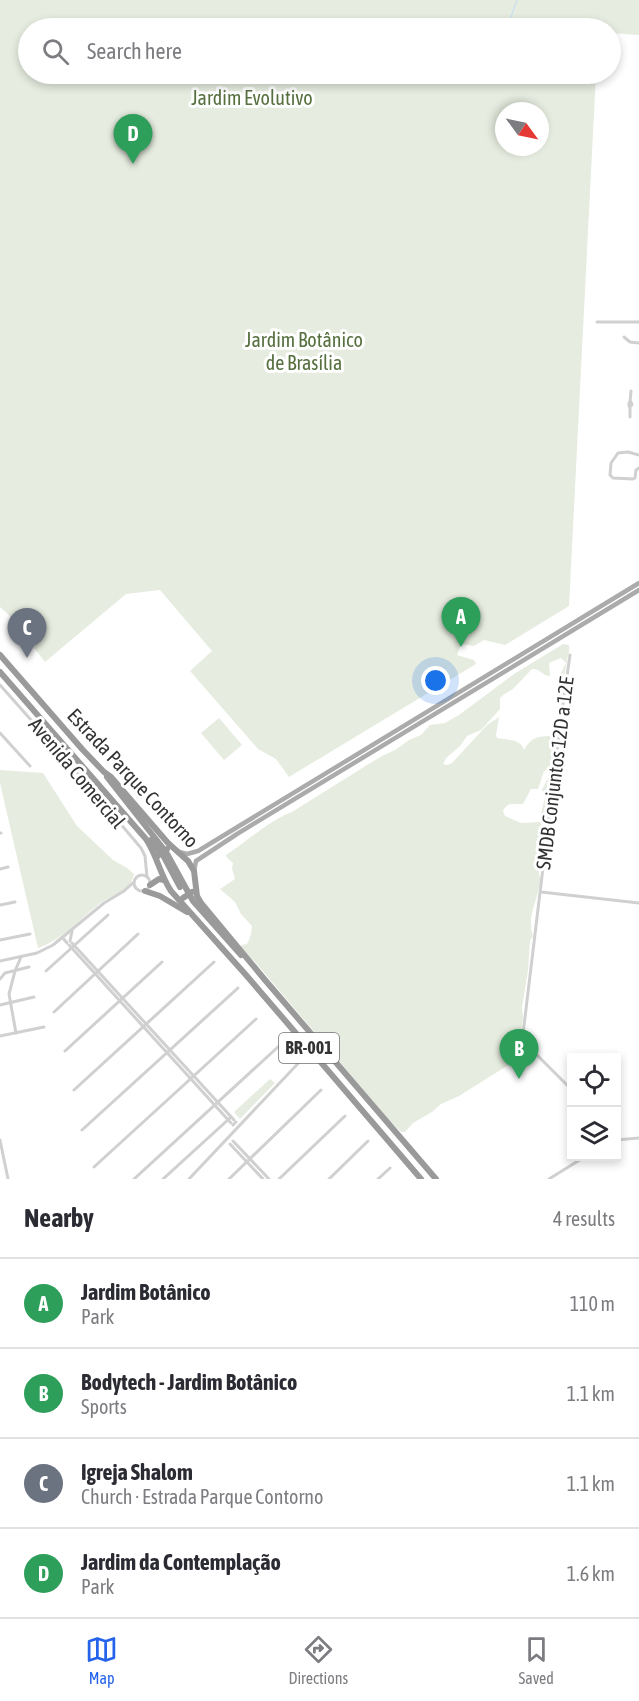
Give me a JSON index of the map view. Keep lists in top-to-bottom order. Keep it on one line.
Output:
{"streets":{"highway":["Estrada Parque Contorno","BR-001"],"street":["Avenida Comercial","SMDB Conjuntos 12D a 12E"]},"parks":["Jardim Evolutivo","Jardim Botânico de Brasília"],"north":"bottom right","page":{"search":"Search here","pins":["D","A","C","B"],"heading":["Nearby","4 results"],"list":[{"mark":"A","name":"Jardim Botânico","note":"Park","value":"110 m"},{"mark":"B","name":"Bodytech - Jardim Botânico","note":"Sports","value":"1.1 km"},{"mark":"C","name":"Igreja Shalom","note":"Church · Estrada Parque Contorno","value":"1.1 km"},{"mark":"D","name":"Jardim da Contemplação","note":"Park","value":"1.6 km"}],"nav":["Map","Directions","Saved"]}}
